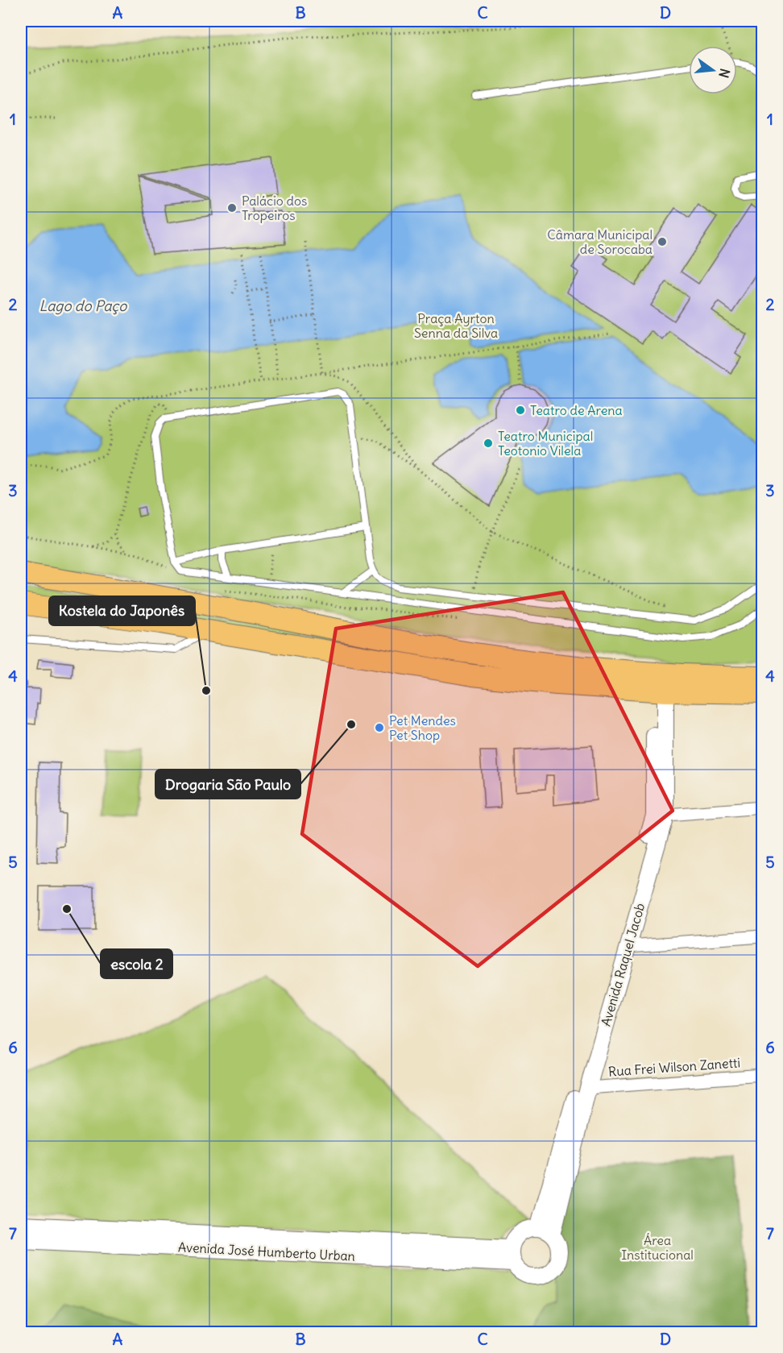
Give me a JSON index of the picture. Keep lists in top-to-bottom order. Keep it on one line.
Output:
{"streets":{"street":["Avenida Raquel Jacob","Rua Frei Wilson Zanetti","Avenida José Humberto Urban"]},"crossings":[["Avenida Raquel Jacob","Rua Frei Wilson Zanetti"],["Avenida Raquel Jacob","Avenida José Humberto Urban"]],"water":["Lago do Paço"],"parks":["Praça Ayrton Senna da Silva","Área Institucional"],"places":["Palácio dos Tropeiros","Câmara Municipal de Sorocaba","Teatro de Arena","Teatro Municipal Teotonio Vilela","Kostela do Japonês","Drogaria São Paulo","Pet Mendes Pet Shop","escola 2"],"north":"right","grid":{"columns":["A","B","C","D"],"rows":["1","2","3","4","5","6","7"]}}
